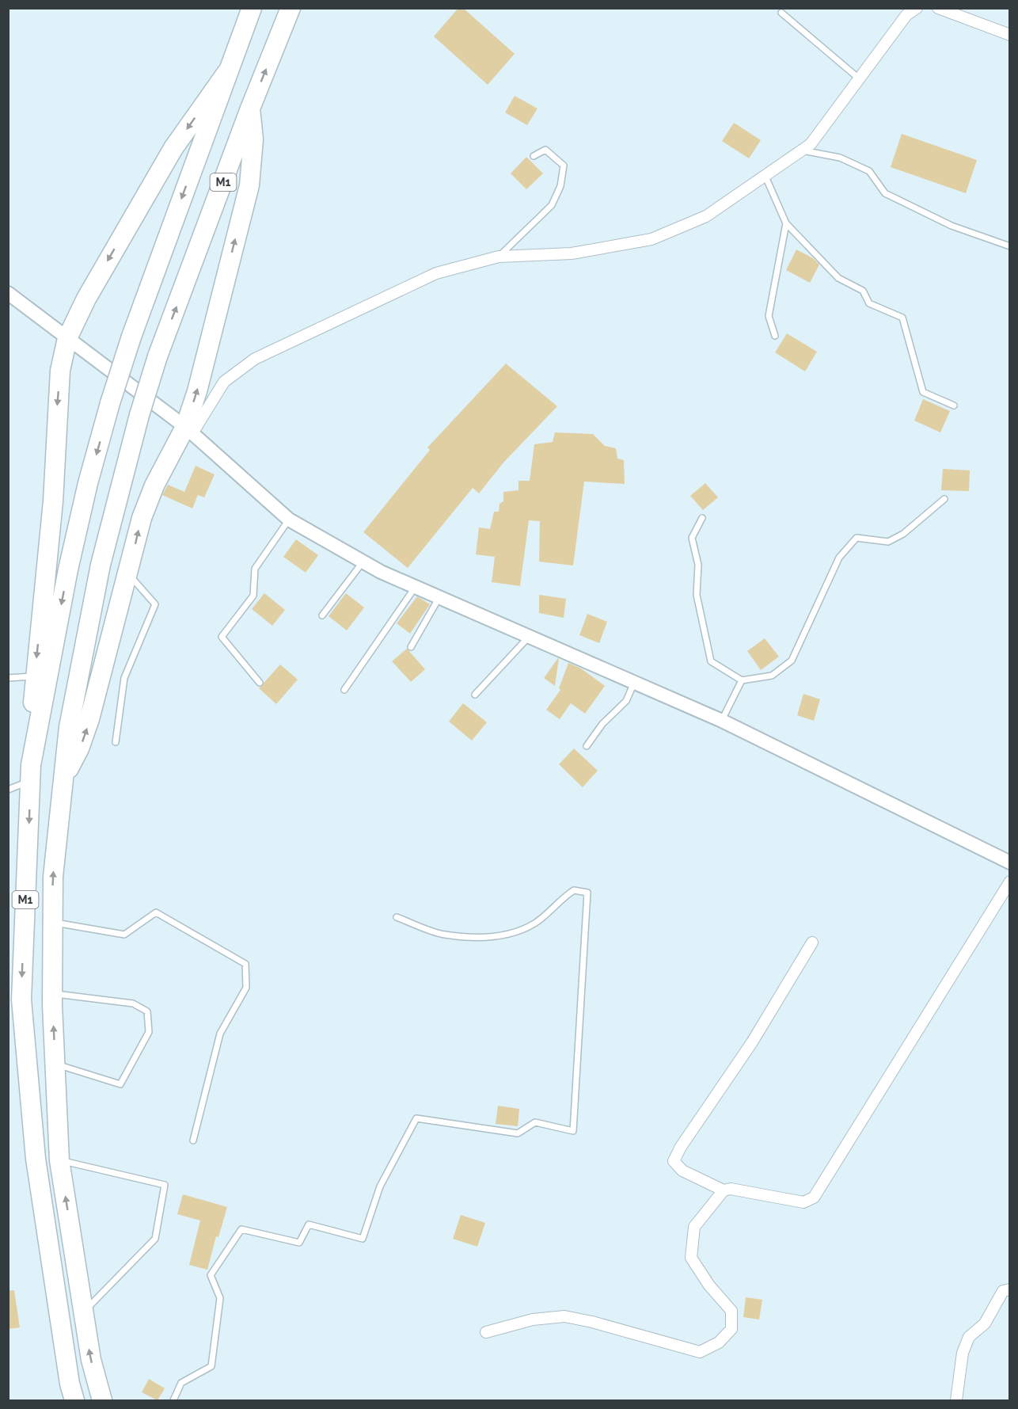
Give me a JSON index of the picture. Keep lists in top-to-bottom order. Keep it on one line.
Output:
{"streets":{"highway":["M1"]}}
